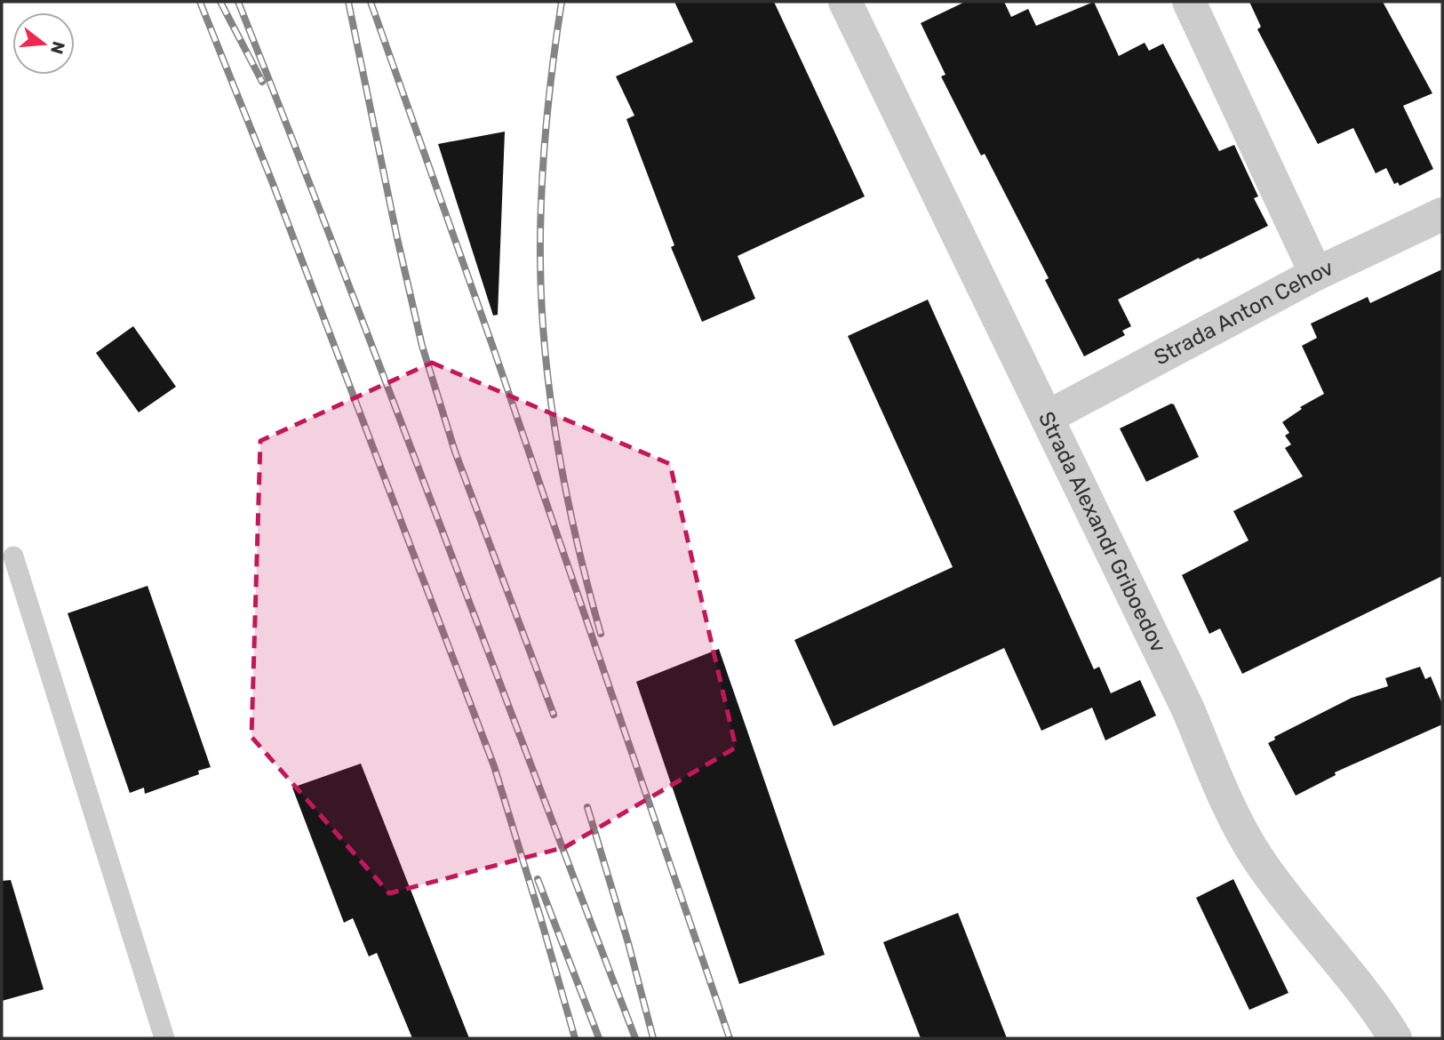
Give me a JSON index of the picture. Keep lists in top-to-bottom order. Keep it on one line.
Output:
{"streets":{"street":["Strada Anton Cehov","Strada Alexandr Griboedov"]},"crossings":[["Strada Anton Cehov","Strada Alexandr Griboedov"]],"north":"right"}
